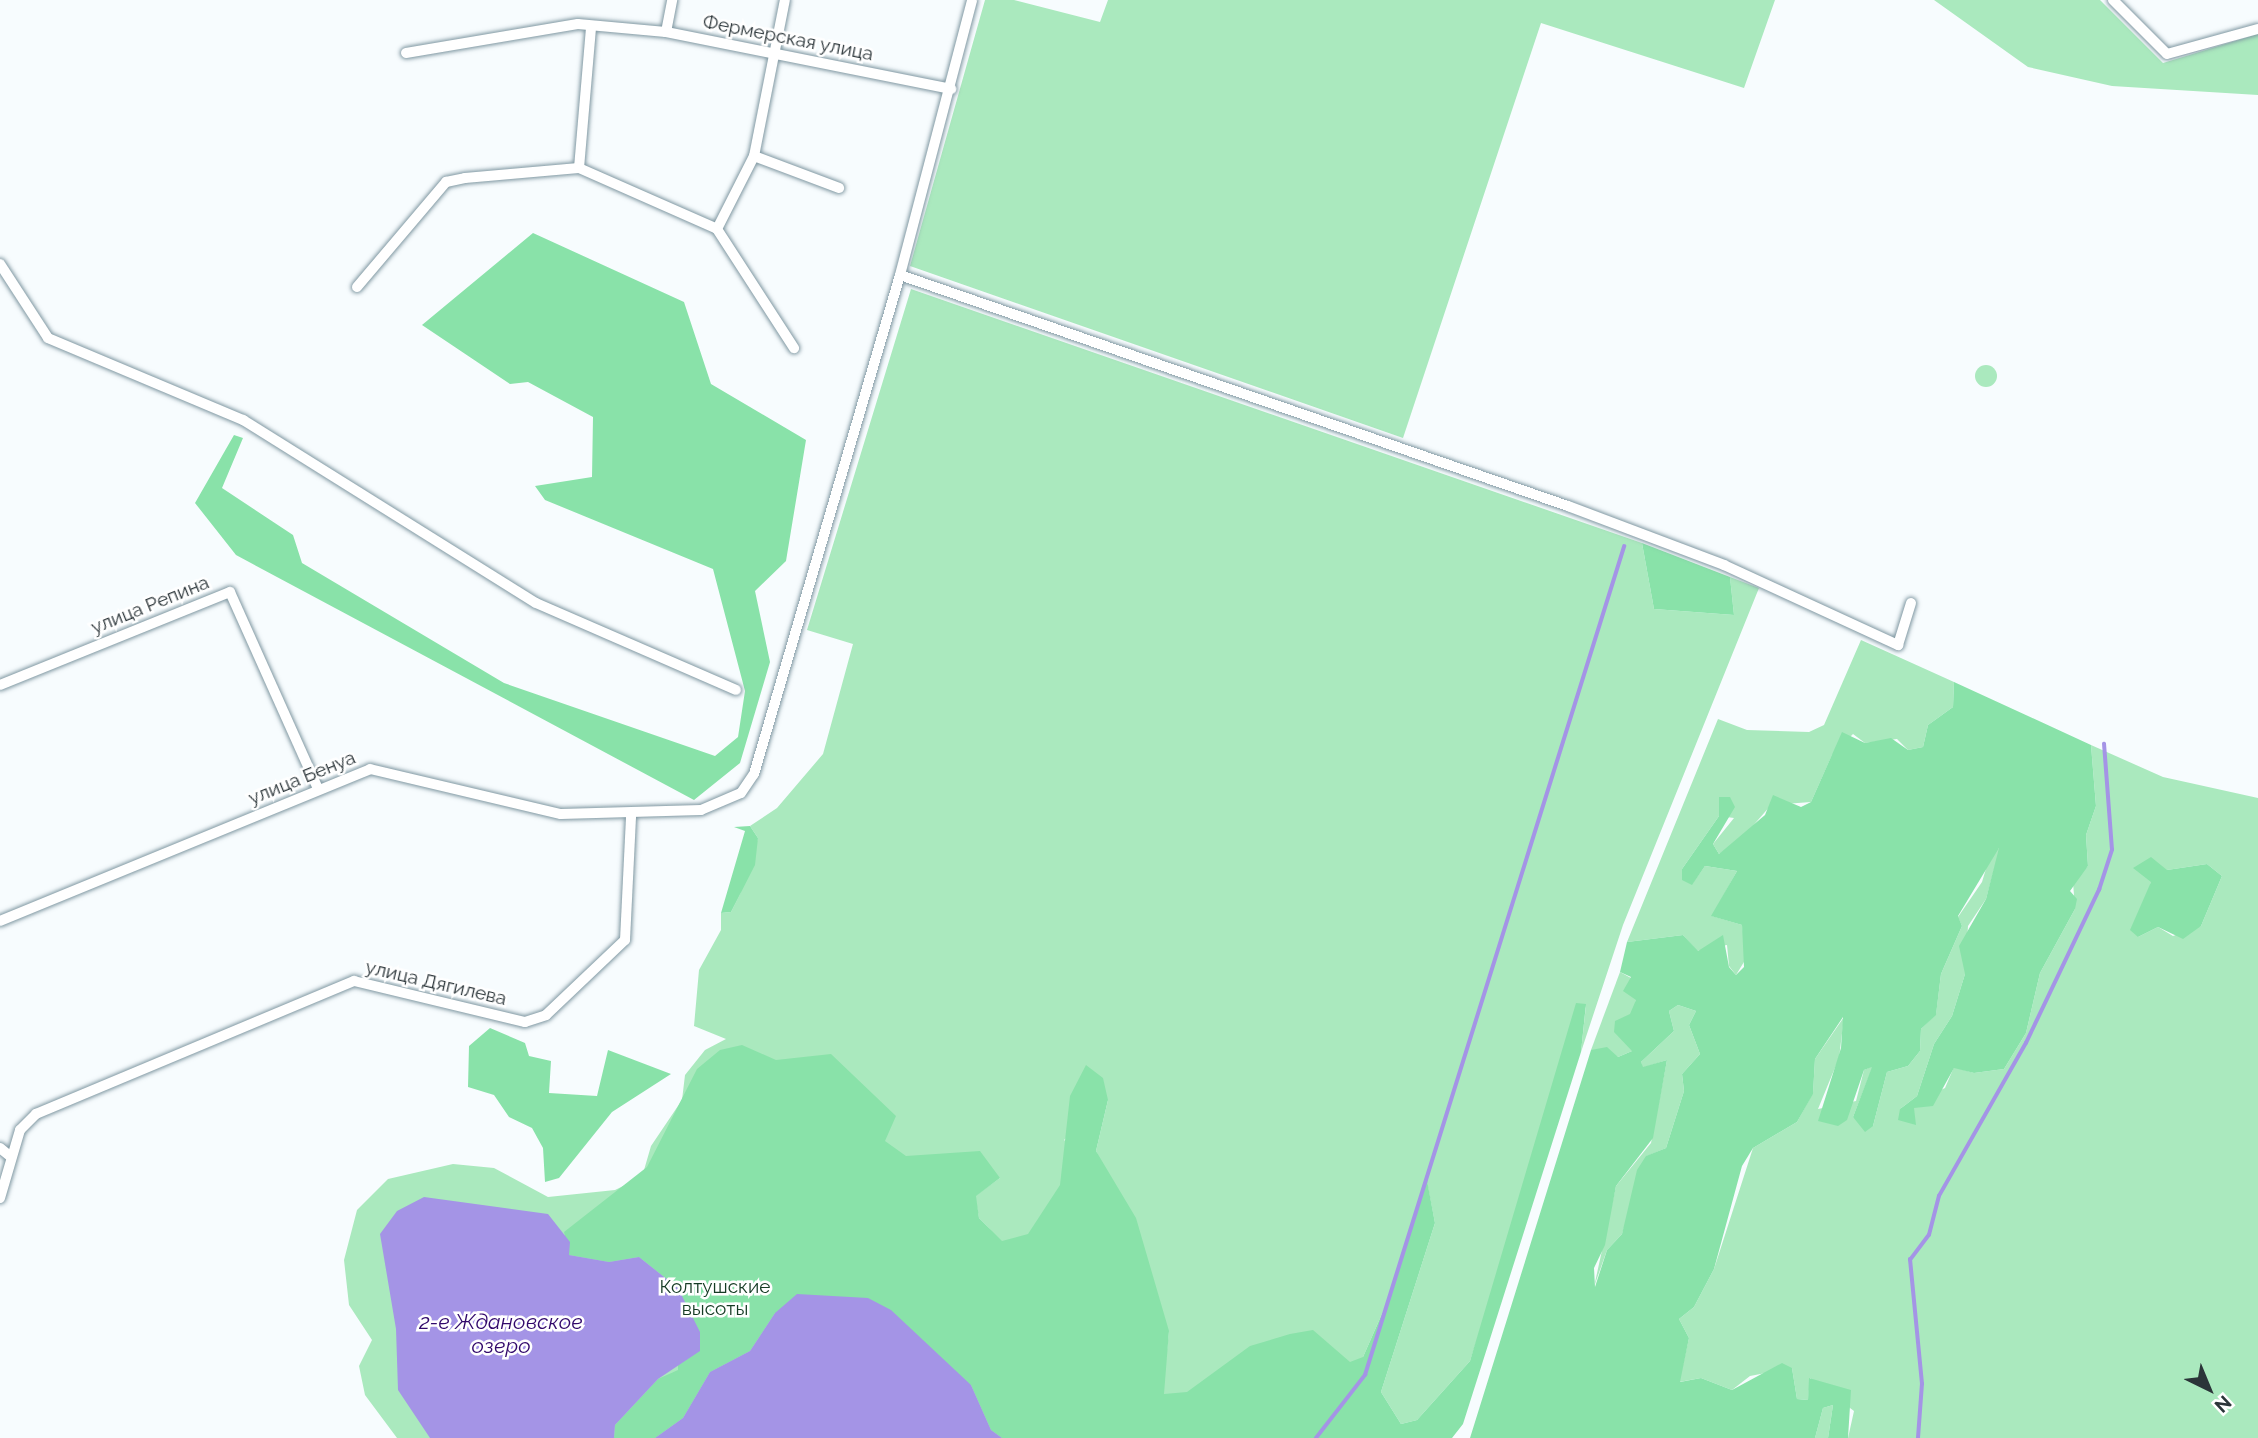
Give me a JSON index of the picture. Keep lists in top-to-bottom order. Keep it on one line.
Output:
{"streets":{"street":["Фермерская улица","улица Репина","улица Бенуа","улица Дягилева"]},"crossings":[["Фермерская улица","улица Бенуа"],["улица Репина","улица Бенуа"],["улица Бенуа","улица Дягилева"]],"water":["2-е Ждановское озеро"],"parks":["Колтушские высоты"],"north":"bottom right"}
